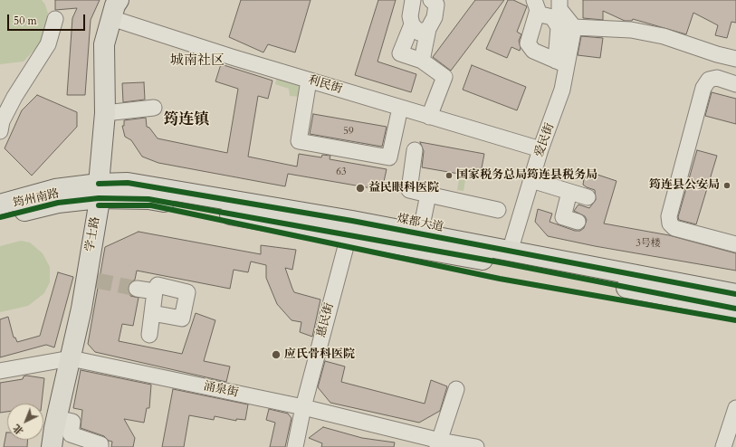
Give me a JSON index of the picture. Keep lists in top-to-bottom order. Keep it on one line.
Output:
{"streets":{"main road":["筠州南路","煤都大道","学士路"],"street":["利民街","爱民街","惠民街","涌泉街"]},"crossings":[["利民街","爱民街"],["利民街","学士路"],["爱民街","煤都大道"],["筠州南路","煤都大道"],["筠州南路","学士路"],["煤都大道","学士路"],["煤都大道","惠民街"],["学士路","涌泉街"],["惠民街","涌泉街"]],"districts":["城南社区","筠连镇"],"places":["国家税务总局筠连县税务局","筠连县公安局","益民眼科医院","应氏骨科医院"],"house_numbers":["59","63","3号楼"],"scale_bar":"50 m","north":"bottom left"}
